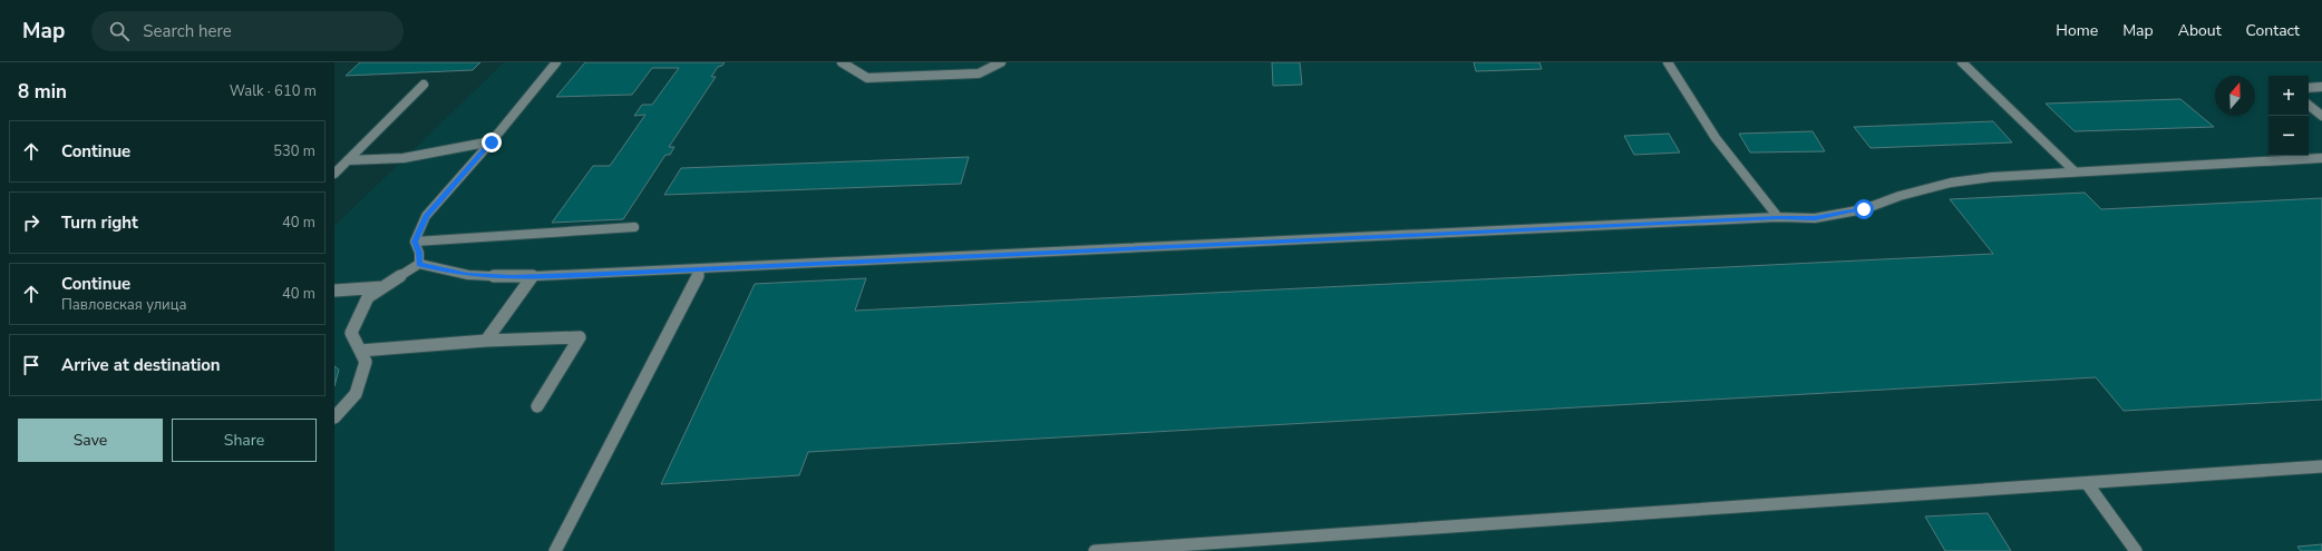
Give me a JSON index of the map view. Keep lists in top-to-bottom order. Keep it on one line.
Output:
{"north":"top","page":{"header":"Map","search":"Search here","nav":["Home","Map","About","Contact"],"heading":["8 min","Walk · 610 m"],"map_buttons":["+","−"],"list":[["Continue","530 m"],["Turn right","40 m"],["Continue","Павловская улица","40 m"],"Arrive at destination"],"buttons":["Save","Share"]}}
